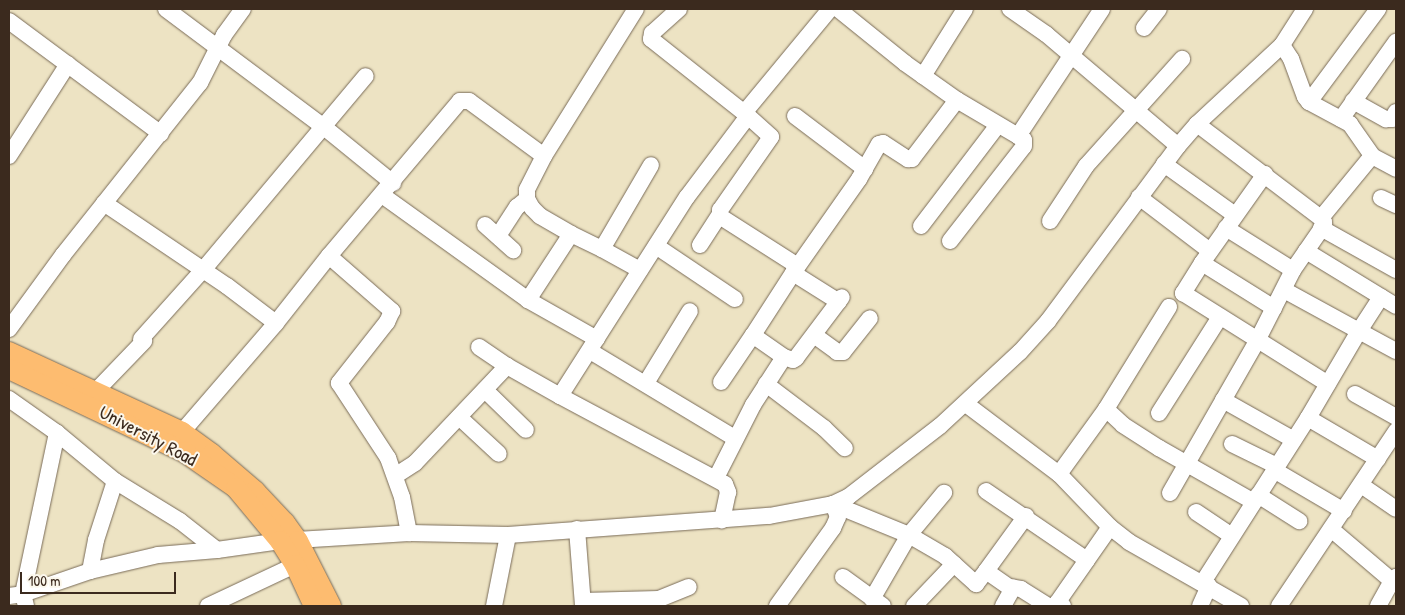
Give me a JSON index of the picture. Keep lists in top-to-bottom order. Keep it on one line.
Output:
{"streets":{"main road":["University Road"]},"scale_bar":"100 m"}
